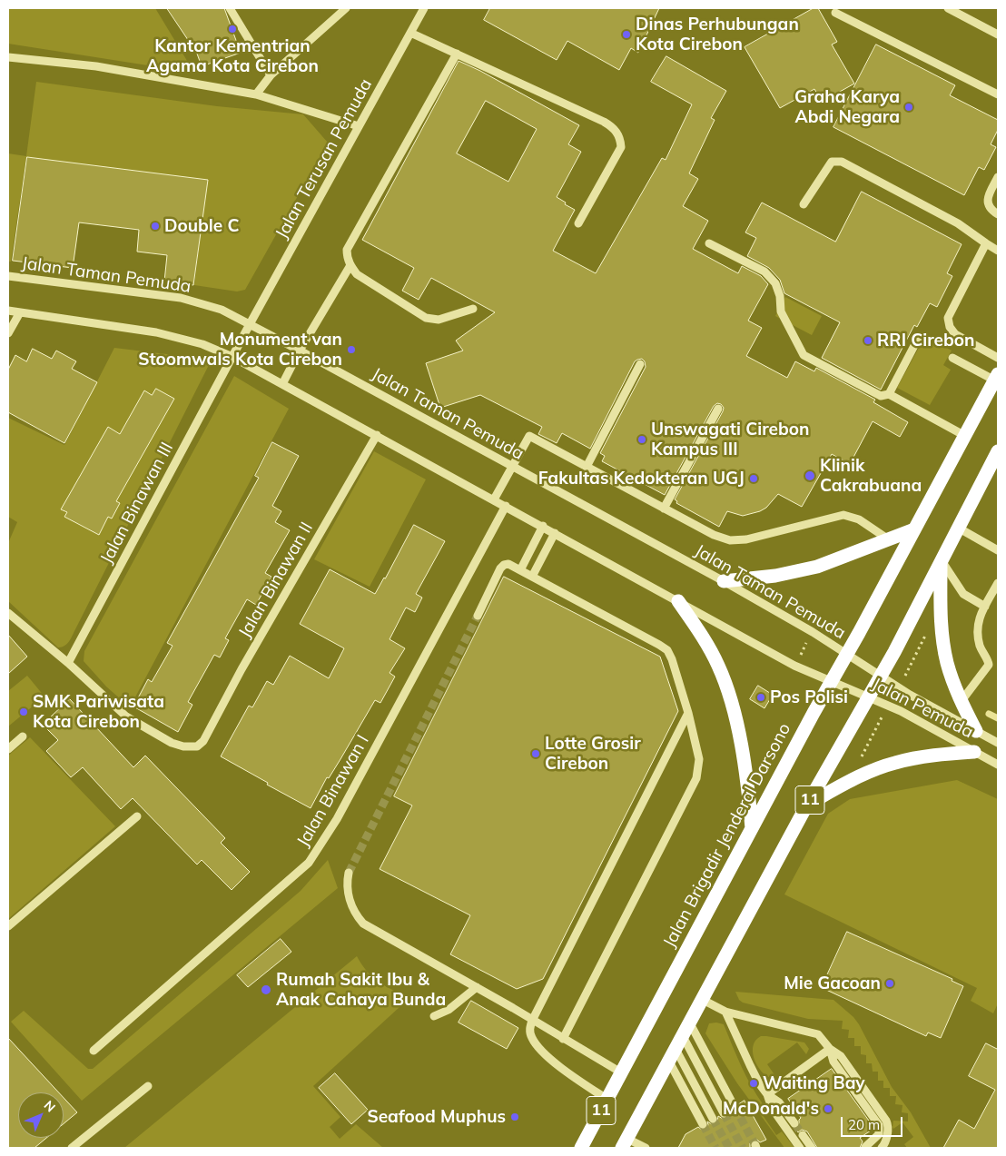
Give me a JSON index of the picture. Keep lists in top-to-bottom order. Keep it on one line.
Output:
{"streets":{"highway":["11","Jalan Brigadir Jenderal Darsono"],"street":["Jalan Terusan Pemuda","Jalan Taman Pemuda","Jalan Binawan III","Jalan Binawan II","Jalan Pemuda","Jalan Binawan I"]},"crossings":[["Jalan Terusan Pemuda","Jalan Taman Pemuda"],["Jalan Terusan Pemuda","Jalan Binawan III"],["Jalan Taman Pemuda","Jalan Pemuda"],["Jalan Taman Pemuda","Jalan Brigadir Jenderal Darsono"],["Jalan Binawan III","Jalan Binawan II"],["Jalan Pemuda","11"],["Jalan Pemuda","Jalan Brigadir Jenderal Darsono"]],"places":["Kantor Kementrian Agama Kota Cirebon","Dinas Perhubungan Kota Cirebon","Graha Karya Abdi Negara","Double C","RRI Cirebon","Monument van Stoomwals Kota Cirebon","Unswagati Cirebon Kampus III","Klinik Cakrabuana","Fakultas Kedokteran UGJ","Pos Polisi","SMK Pariwisata Kota Cirebon","Lotte Grosir Cirebon","Mie Gacoan","Rumah Sakit Ibu & Anak Cahaya Bunda","Waiting Bay","McDonald's","Seafood Muphus"],"scale_bar":"20 m","north":"top right"}
